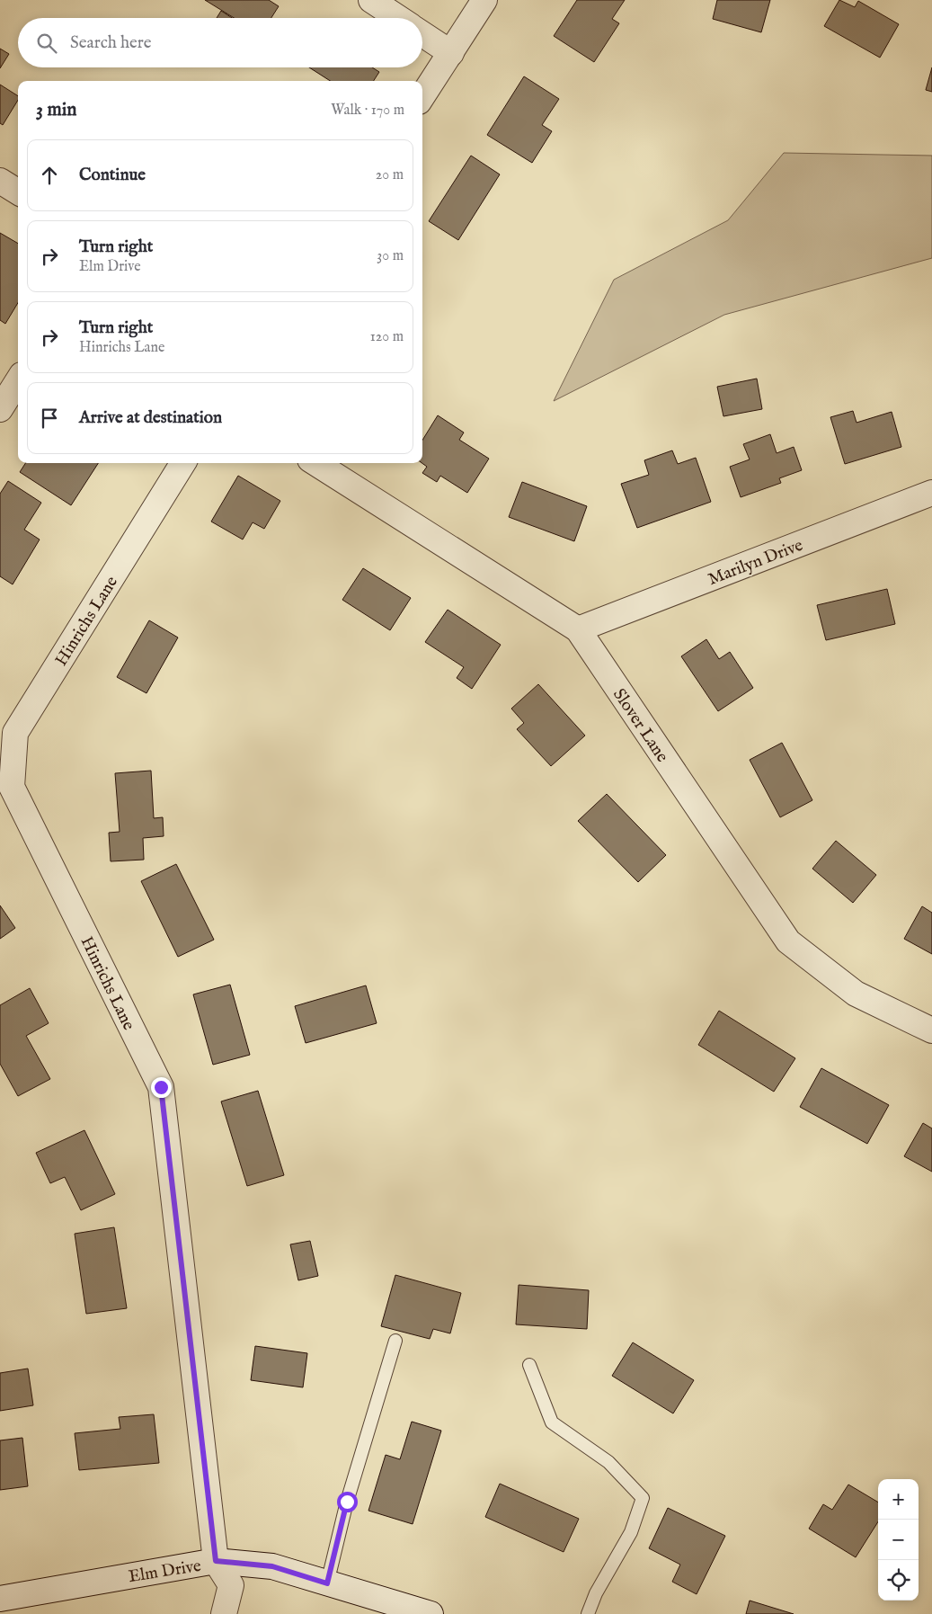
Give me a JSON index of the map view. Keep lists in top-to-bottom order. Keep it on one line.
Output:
{"streets":{"street":["Marilyn Drive","Hinrichs Lane","Slover Lane","Elm Drive"]},"crossings":[["Marilyn Drive","Slover Lane"],["Hinrichs Lane","Elm Drive"]],"page":{"search":"Search here","heading":["3 min","Walk · 170 m"],"list":[["Continue","20 m"],["Turn right","Elm Drive","30 m"],["Turn right","Hinrichs Lane","120 m"],"Arrive at destination"],"map_buttons":["+","−"]}}
